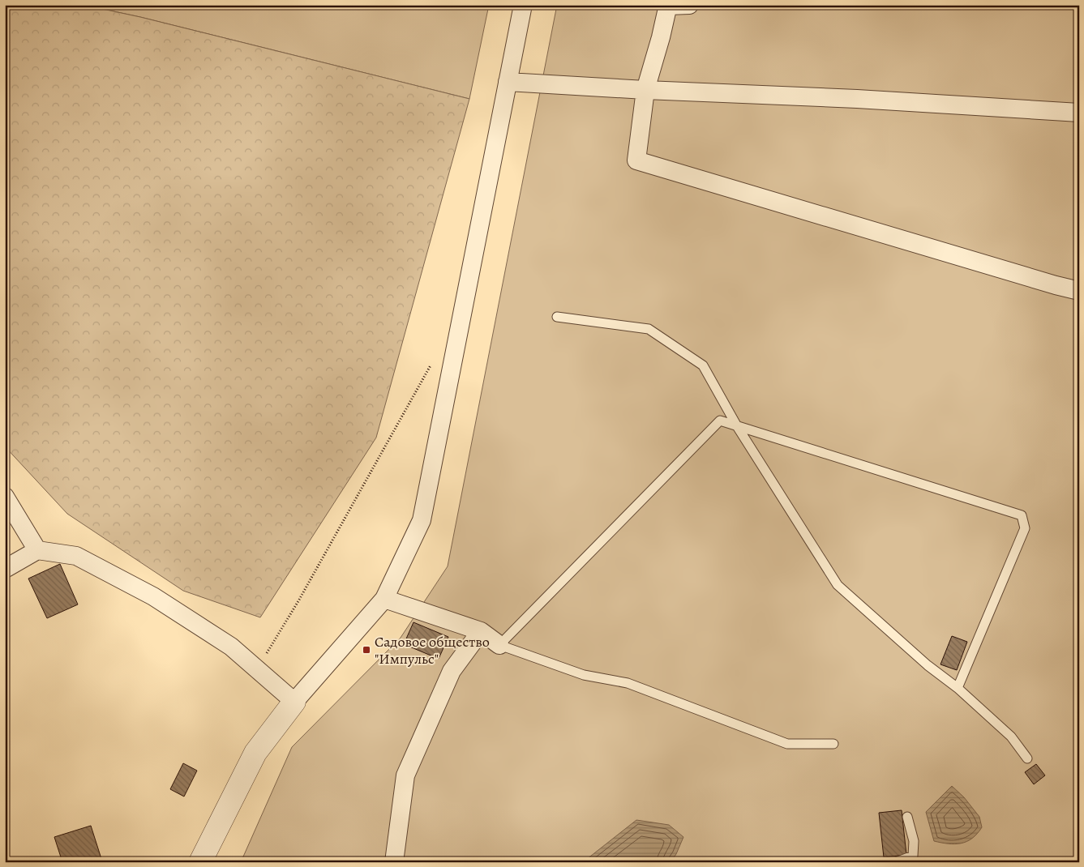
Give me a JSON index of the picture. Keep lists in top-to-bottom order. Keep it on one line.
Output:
{"places":{"transit":["Садовое общество \"Импульс\""]}}
